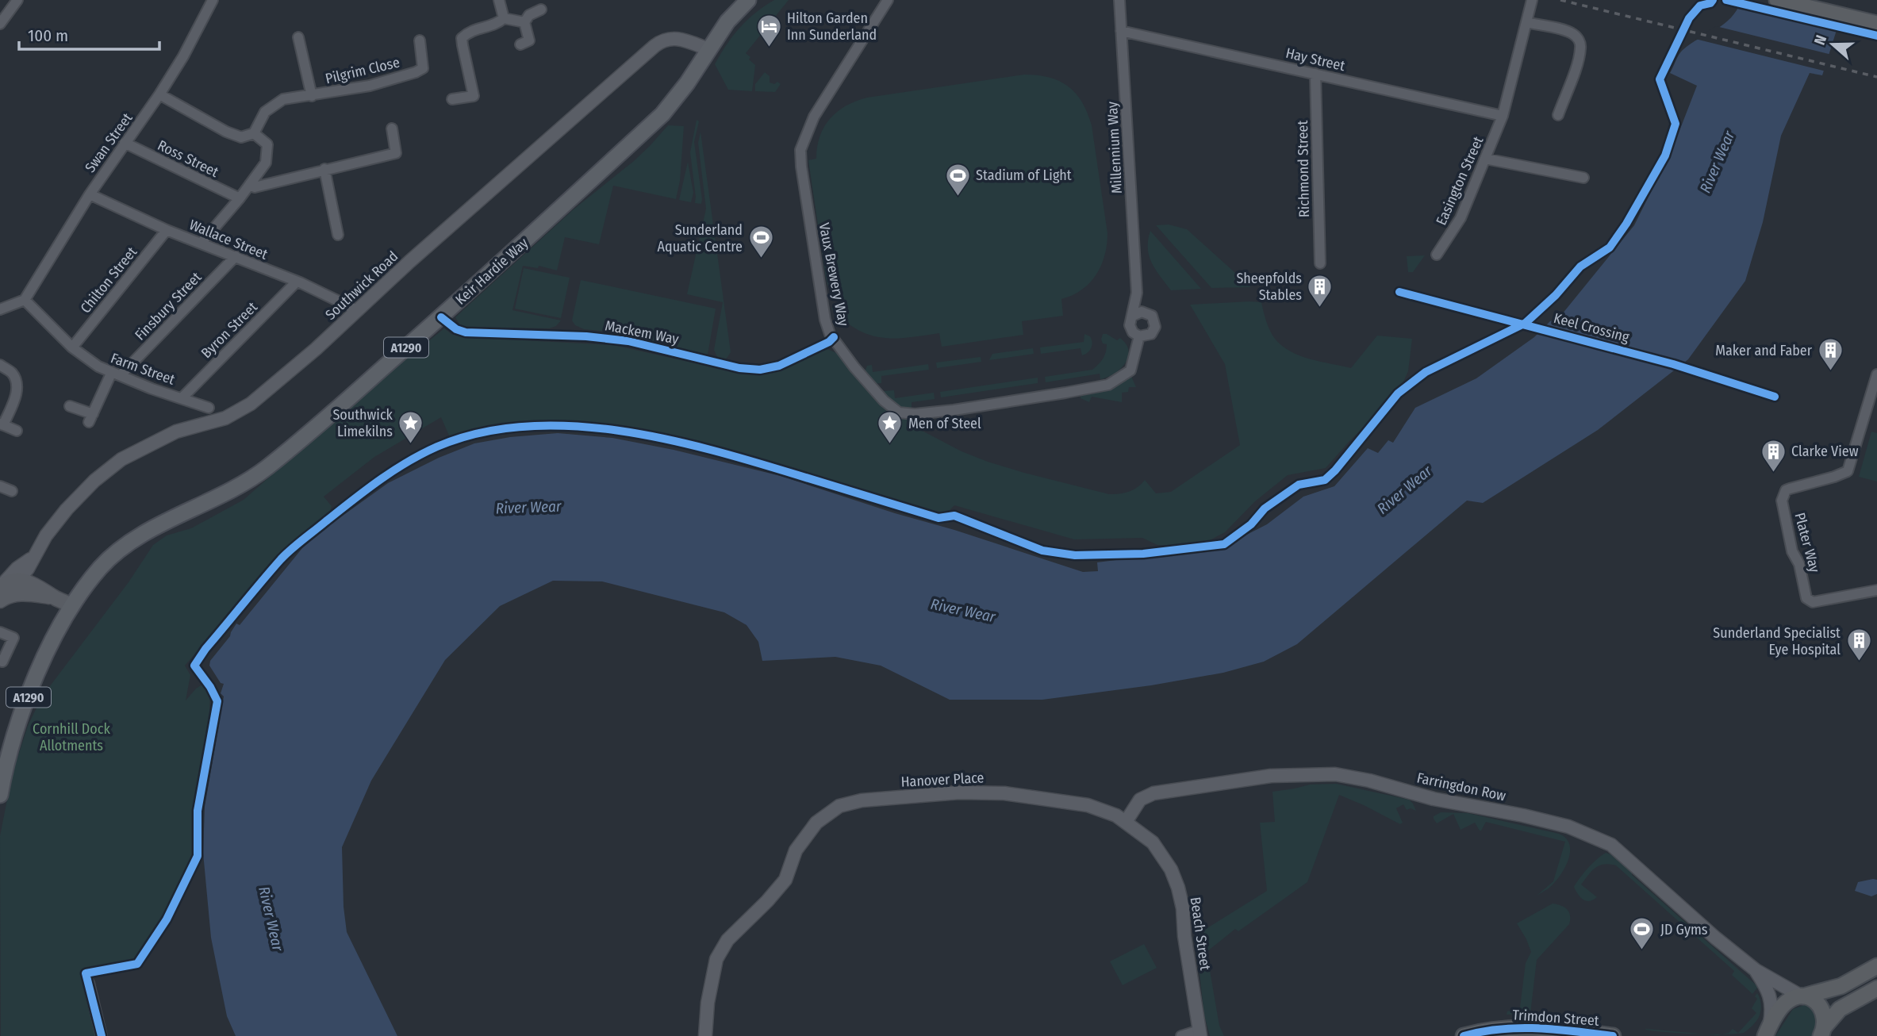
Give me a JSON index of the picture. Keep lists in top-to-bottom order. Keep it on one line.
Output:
{"streets":{"highway":["Trimdon Street"],"main road":["Keir Hardie Way","A1290"],"street":["Hay Street","Pilgrim Close","Swan Street","Millennium Way","Ross Street","Richmond Street","Easington Street","Wallace Street","Vaux Brewery Way","Chilton Street","Southwick Road","Finsbury Street","Byron Street","Farm Street","Plater Way","Hanover Place","Farringdon Row","Beach Street"],"cycle path":["Keel Crossing","Mackem Way"]},"crossings":[["Hay Street","Millennium Way"],["Hay Street","Richmond Street"],["Hay Street","Easington Street"],["Swan Street","Ross Street"],["Swan Street","Wallace Street"],["Swan Street","Farm Street"],["Millennium Way","Vaux Brewery Way"],["Wallace Street","Chilton Street"],["Wallace Street","Southwick Road"],["Wallace Street","Finsbury Street"],["Wallace Street","Byron Street"],["Keir Hardie Way","Southwick Road"],["Keir Hardie Way","A1290"],["Chilton Street","Farm Street"],["Finsbury Street","Farm Street"],["Byron Street","Farm Street"],["Hanover Place","Farringdon Row"],["Hanover Place","Beach Street"],["Farringdon Row","Beach Street"]],"water":["River Wear"],"parks":["Cornhill Dock Allotments"],"places":{"hotel":["Hilton Garden Inn Sunderland"],"sports":["Stadium of Light","Sunderland Aquatic Centre","JD Gyms"],"building":["Sheepfolds Stables","Maker and Faber","Clarke View","Sunderland Specialist Eye Hospital"],"place":["Southwick Limekilns","Men of Steel"]},"scale_bar":"100 m","north":"left"}
